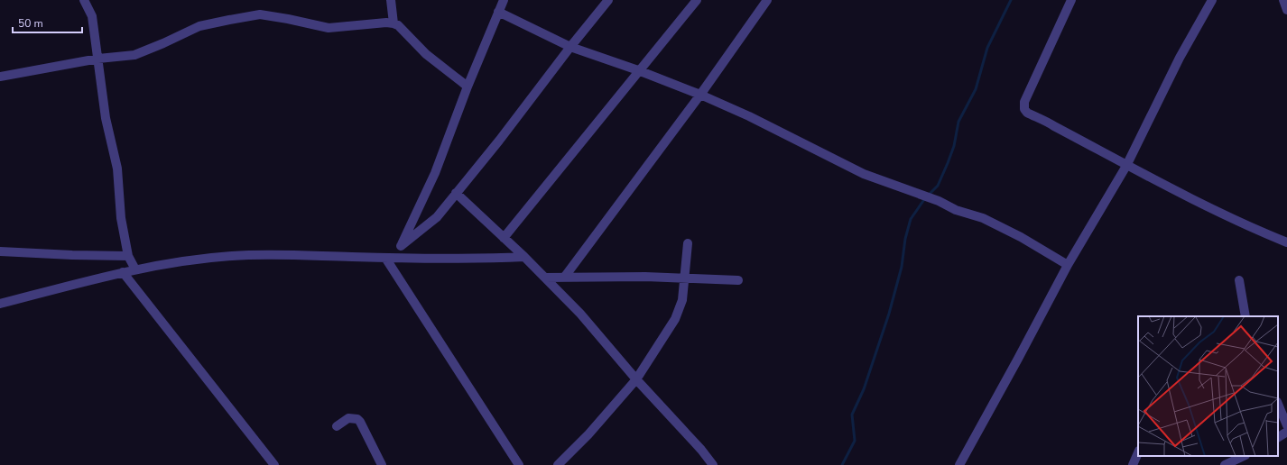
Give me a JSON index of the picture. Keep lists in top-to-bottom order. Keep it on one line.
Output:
{"scale_bar":"50 m"}
